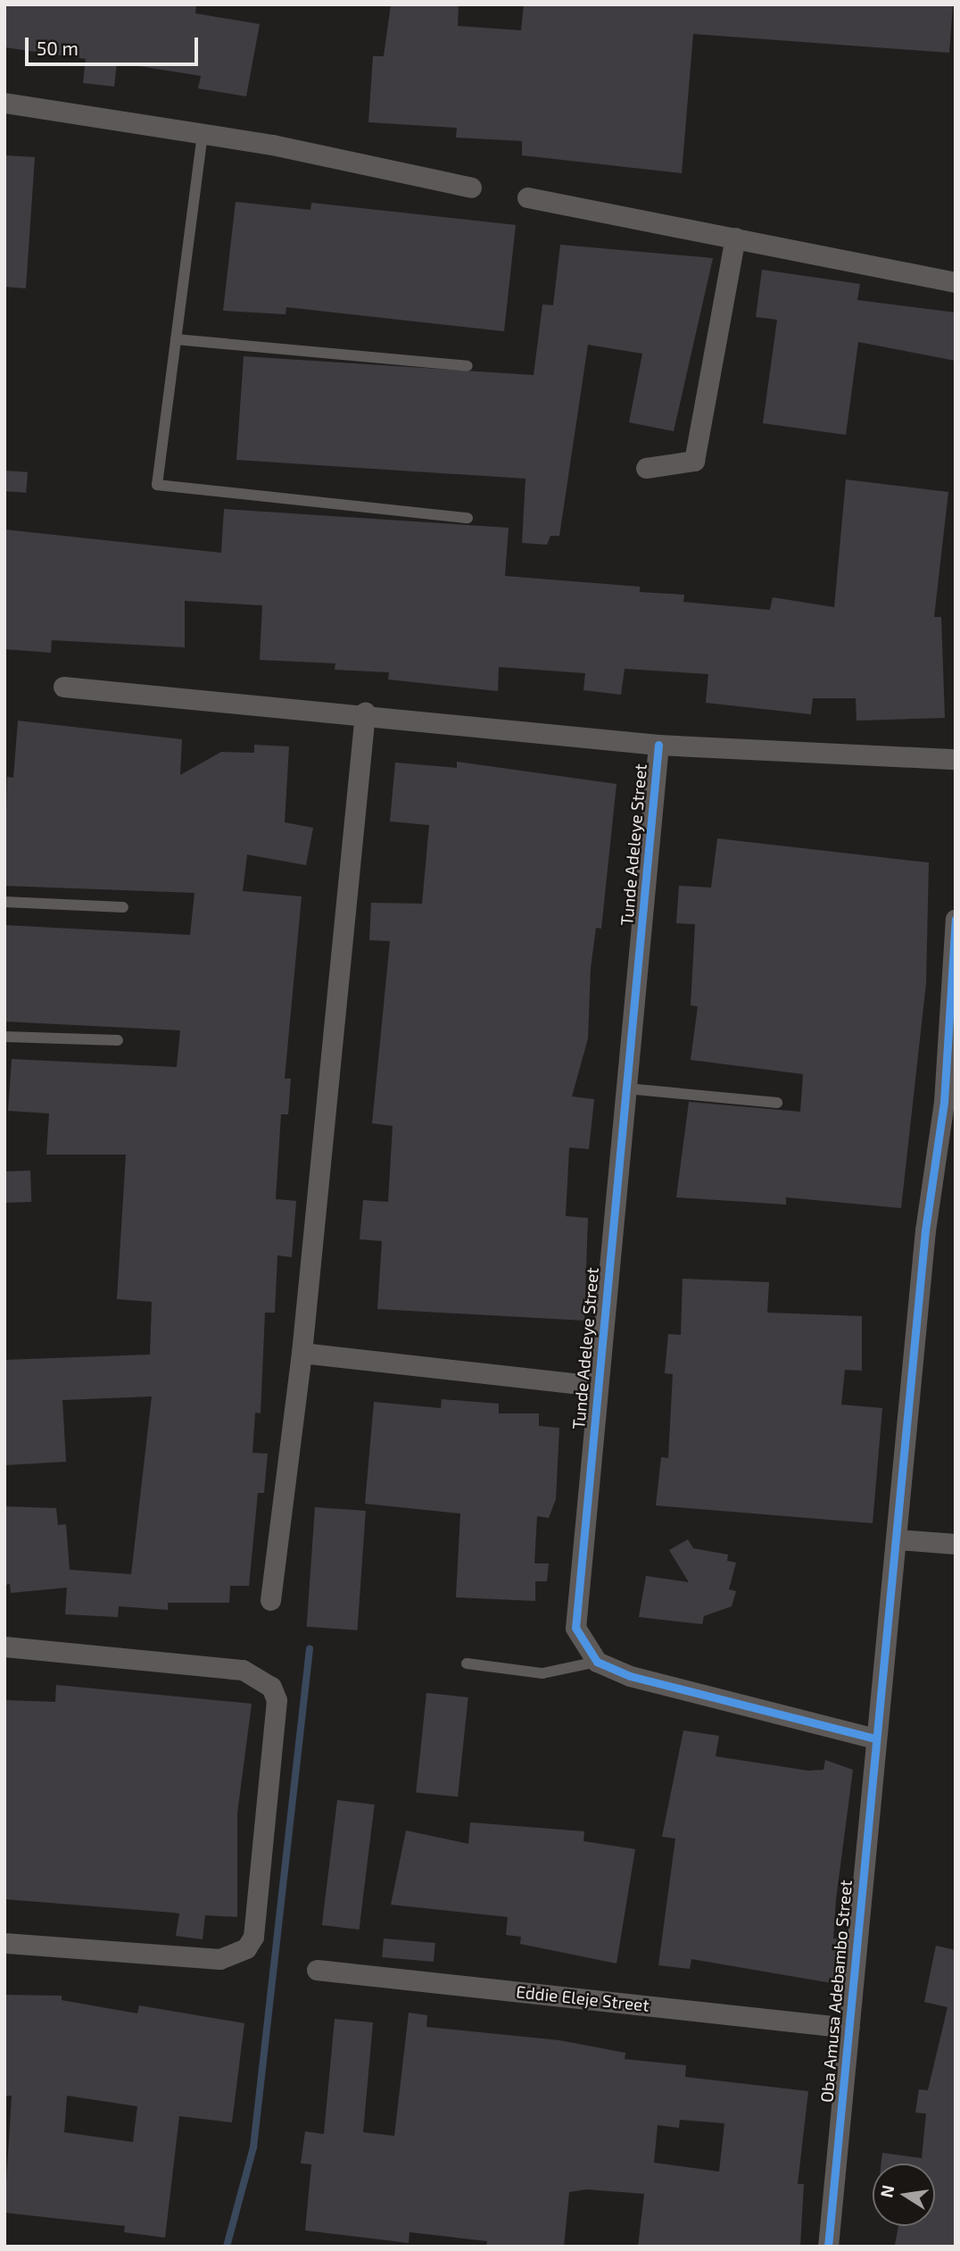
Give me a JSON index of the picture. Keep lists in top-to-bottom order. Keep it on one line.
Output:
{"streets":{"street":["Tunde Adeleye Street","Oba Amusa Adebambo Street","Eddie Eleje Street"]},"crossings":[["Oba Amusa Adebambo Street","Eddie Eleje Street"]],"scale_bar":"50 m","north":"left"}
